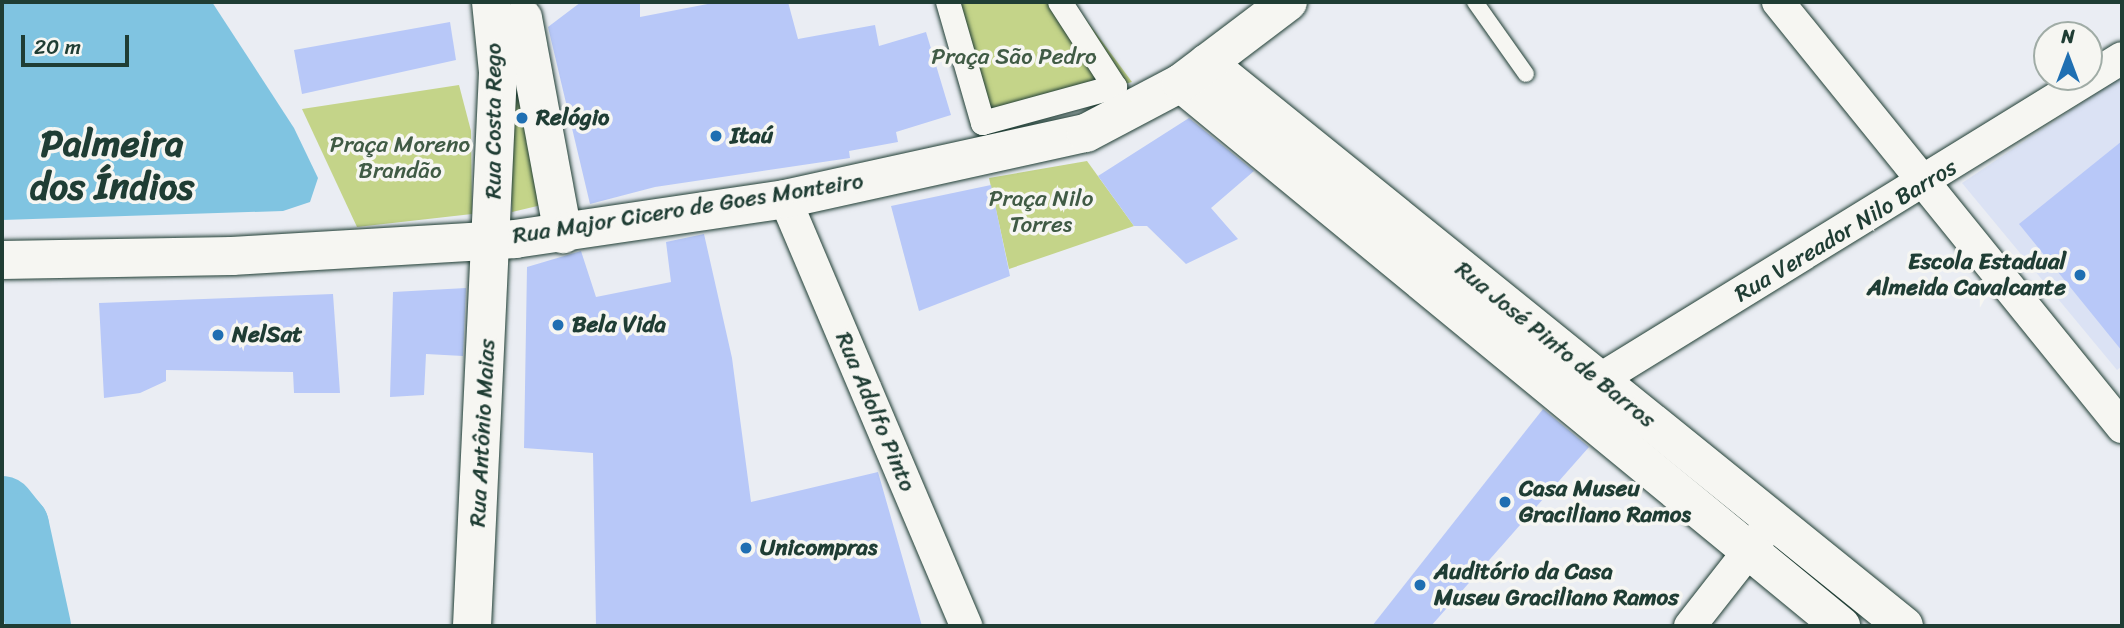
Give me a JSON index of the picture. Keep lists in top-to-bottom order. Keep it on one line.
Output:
{"streets":{"street":["Rua Costa Rego","Rua Major Cicero de Goes Monteiro","Rua Vereador Nilo Barros","Rua José Pinto de Barros","Rua Adolfo Pinto","Rua Antônio Maias"]},"crossings":[["Rua Costa Rego","Rua Major Cicero de Goes Monteiro"],["Rua Costa Rego","Rua Antônio Maias"],["Rua Major Cicero de Goes Monteiro","Rua José Pinto de Barros"],["Rua Major Cicero de Goes Monteiro","Rua Adolfo Pinto"],["Rua Major Cicero de Goes Monteiro","Rua Antônio Maias"],["Rua Vereador Nilo Barros","Rua José Pinto de Barros"]],"districts":["Palmeira dos Índios"],"parks":["Praça São Pedro","Praça Moreno Brandão","Praça Nilo Torres"],"places":["Relógio","Itaú","Escola Estadual Almeida Cavalcante","Bela Vida","NelSat","Casa Museu Graciliano Ramos","Unicompras","Auditório da Casa Museu Graciliano Ramos"],"scale_bar":"20 m","north":"top"}
